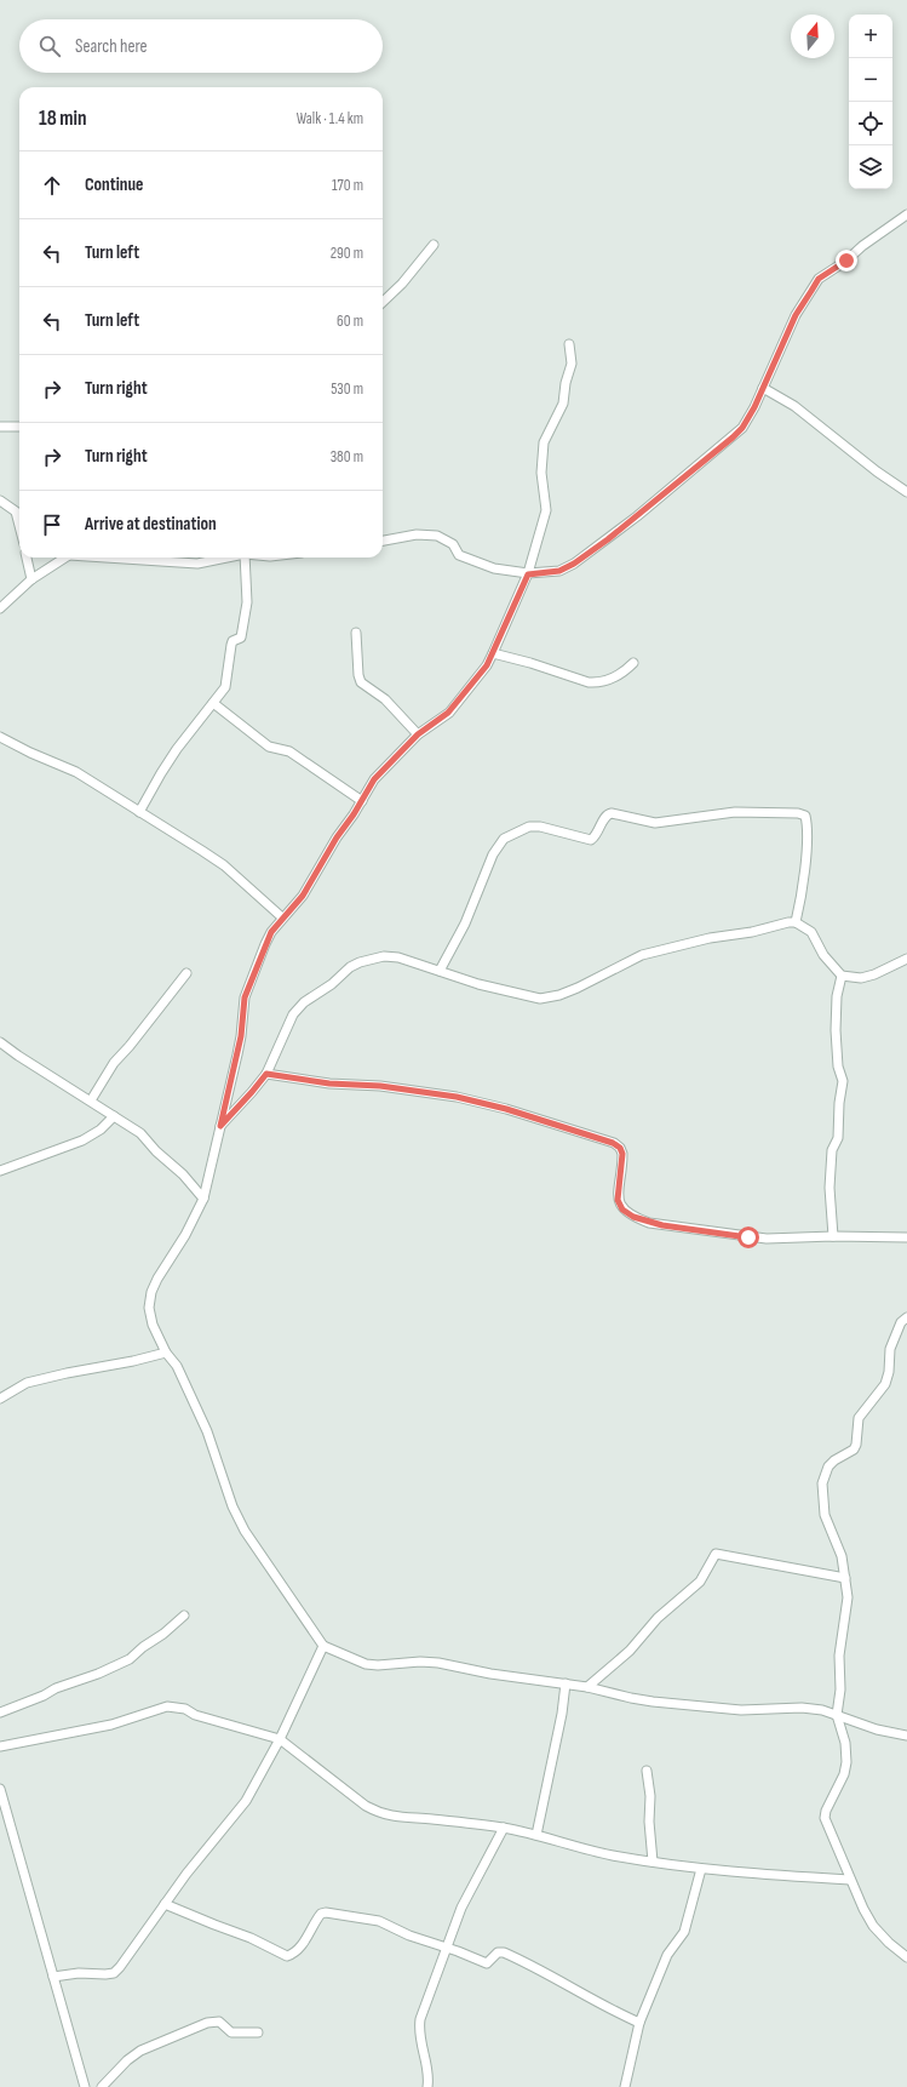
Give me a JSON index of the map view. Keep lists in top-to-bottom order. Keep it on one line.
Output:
{"north":"top","page":{"map_buttons":["+","−"],"search":"Search here","heading":["18 min","Walk · 1.4 km"],"list":[["Continue","170 m"],["Turn left","290 m"],["Turn left","60 m"],["Turn right","530 m"],["Turn right","380 m"],"Arrive at destination"]}}
